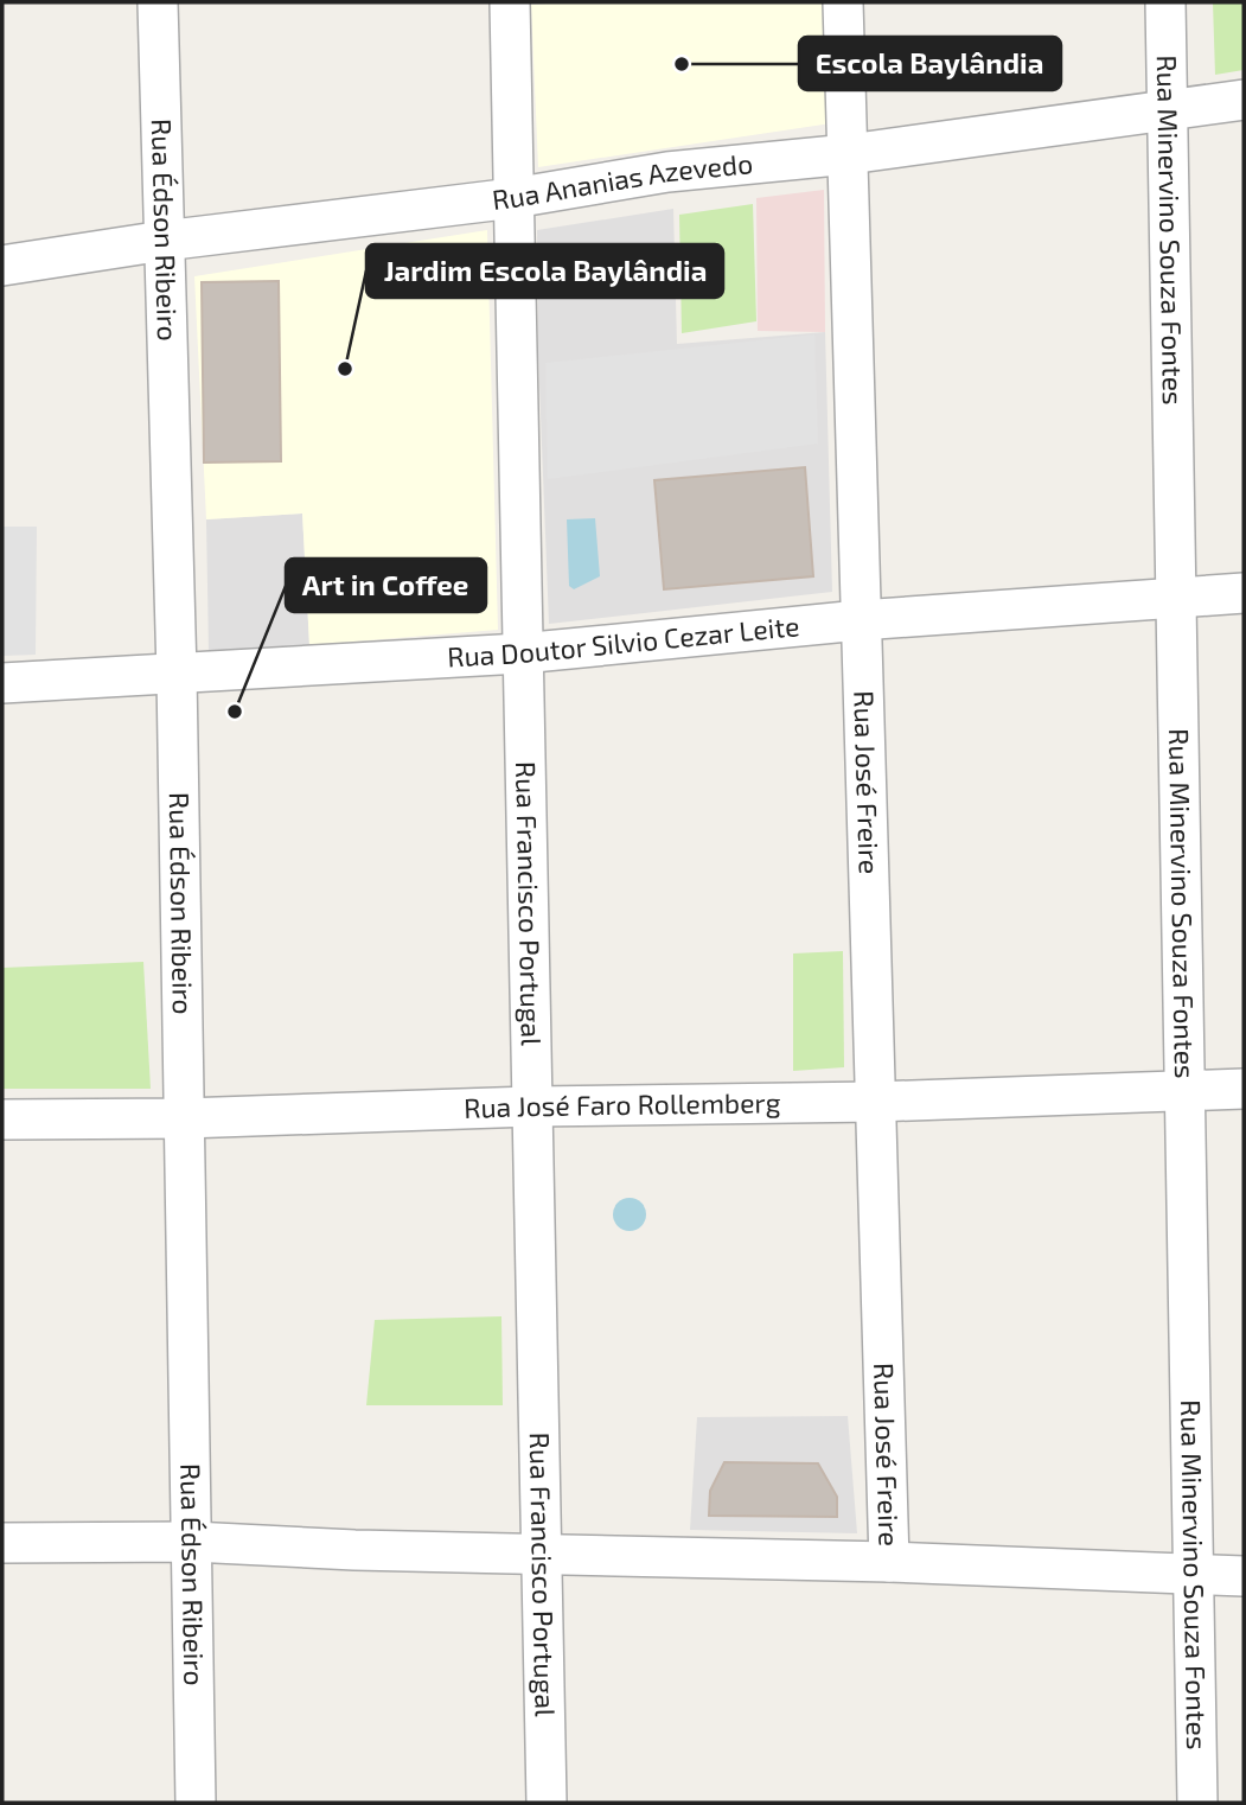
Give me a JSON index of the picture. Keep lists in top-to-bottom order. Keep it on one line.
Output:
{"streets":{"street":["Rua Ananias Azevedo","Rua Édson Ribeiro","Rua Minervino Souza Fontes","Rua Doutor Silvio Cezar Leite","Rua José Freire","Rua Francisco Portugal","Rua José Faro Rollemberg"]},"crossings":[["Rua Ananias Azevedo","Rua Édson Ribeiro"],["Rua Ananias Azevedo","Rua Minervino Souza Fontes"],["Rua Ananias Azevedo","Rua José Freire"],["Rua Ananias Azevedo","Rua Francisco Portugal"],["Rua Édson Ribeiro","Rua Doutor Silvio Cezar Leite"],["Rua Édson Ribeiro","Rua José Faro Rollemberg"],["Rua Minervino Souza Fontes","Rua Doutor Silvio Cezar Leite"],["Rua Minervino Souza Fontes","Rua José Faro Rollemberg"],["Rua Doutor Silvio Cezar Leite","Rua José Freire"],["Rua Doutor Silvio Cezar Leite","Rua Francisco Portugal"],["Rua José Freire","Rua José Faro Rollemberg"],["Rua Francisco Portugal","Rua José Faro Rollemberg"]],"places":["Escola Baylândia","Jardim Escola Baylândia","Art in Coffee"]}
